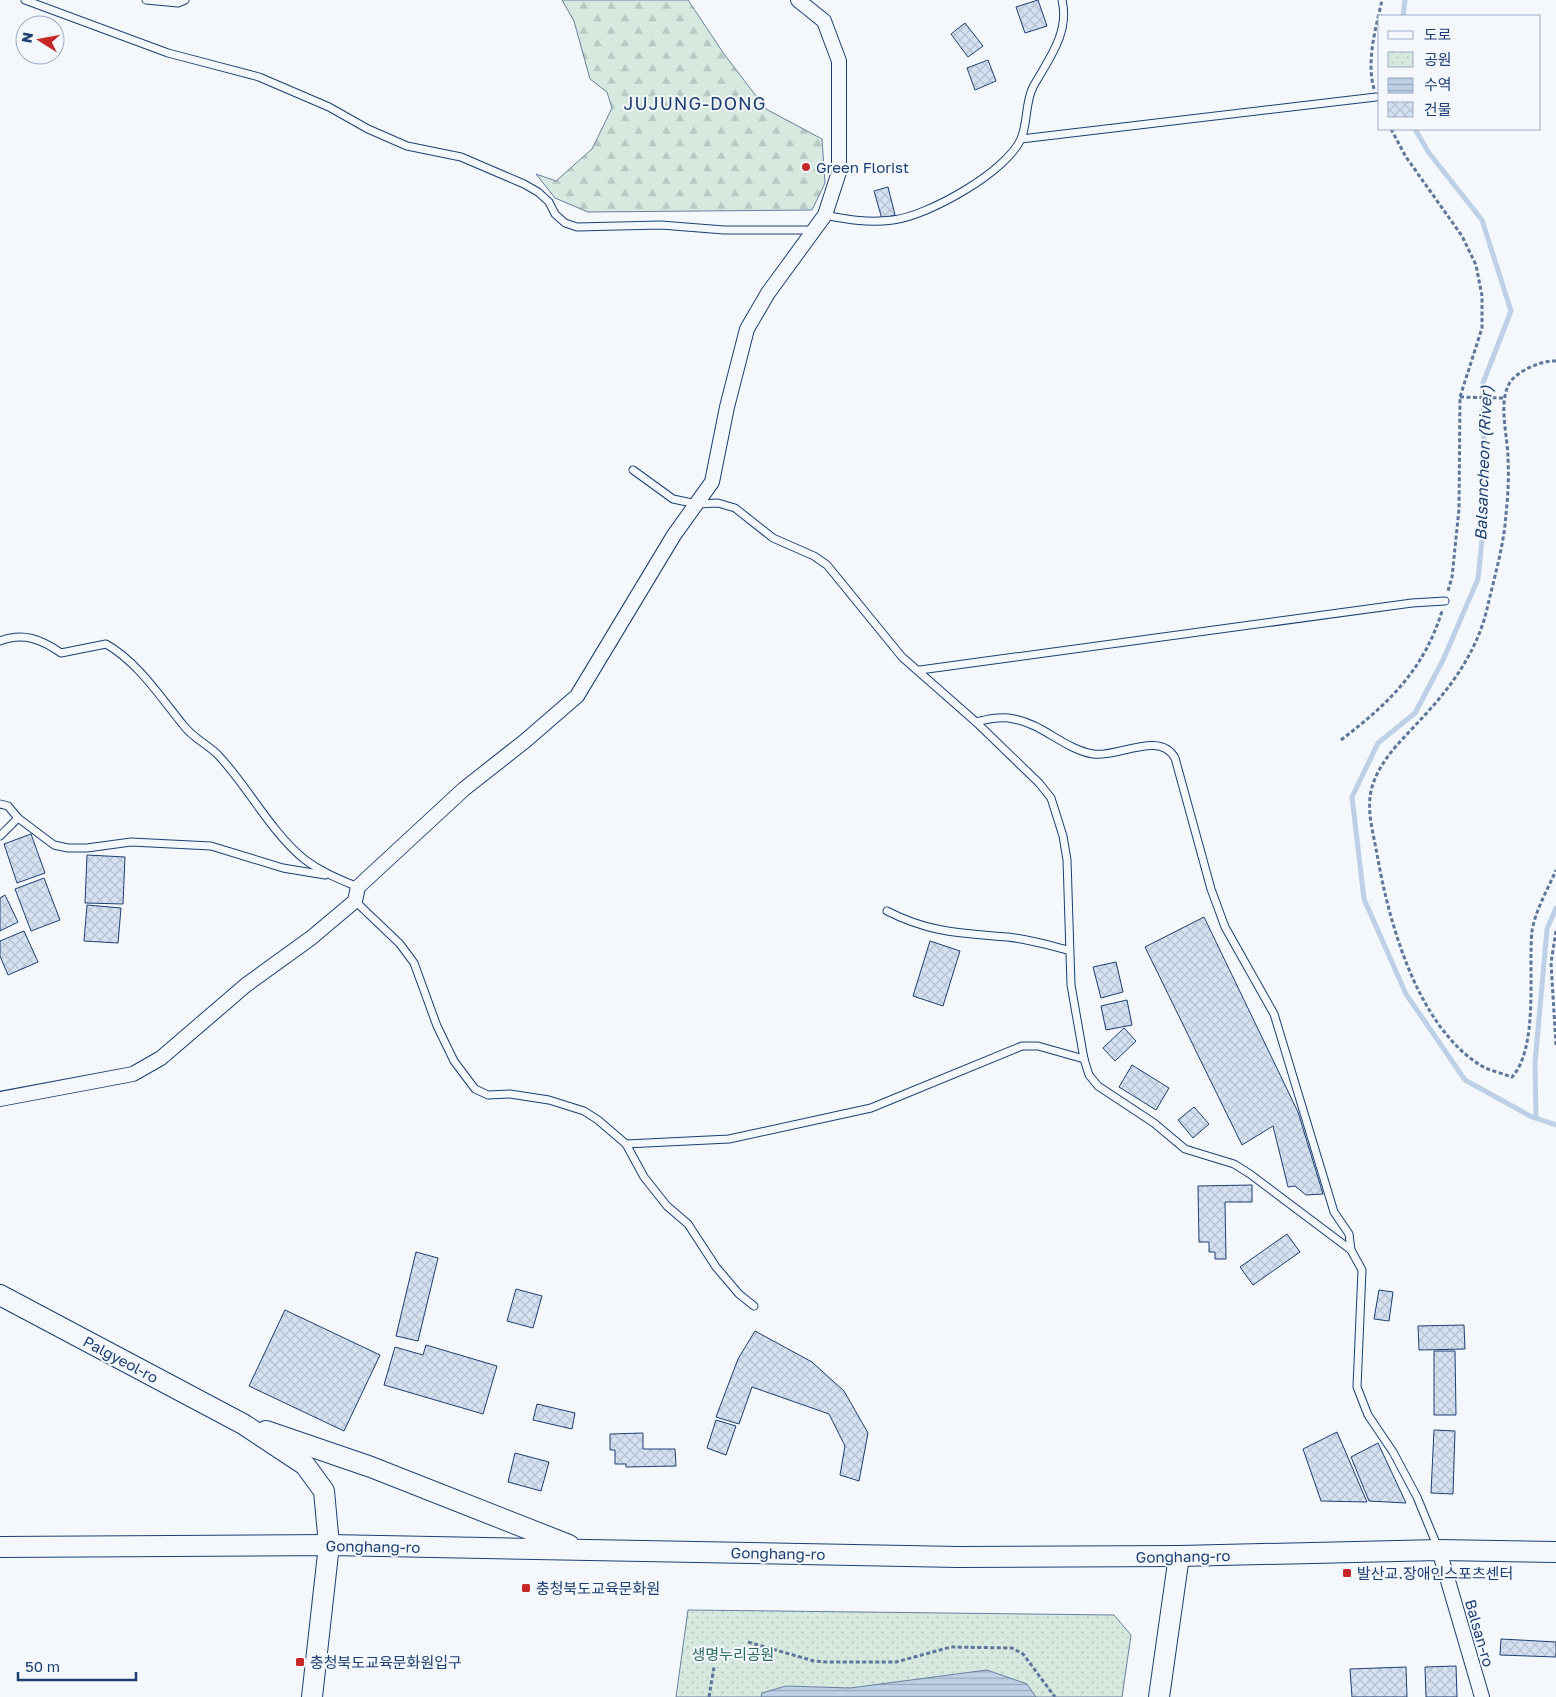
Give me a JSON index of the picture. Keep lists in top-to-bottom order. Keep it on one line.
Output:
{"streets":{"main road":["Palgyeol-ro","Gonghang-ro"],"street":["Balsan-ro"]},"crossings":[["Gonghang-ro","Balsan-ro"]],"districts":["JUJUNG-DONG"],"water":["Balsancheon (River)"],"parks":["생명누리공원"],"places":{"other":["Green Florist"],"transit":["발산교.장애인스포츠센터","충청북도교육문화원","충청북도교육문화원입구"]},"legend":["도로","공원","수역","건물"],"scale_bar":"50 m","north":"left"}
